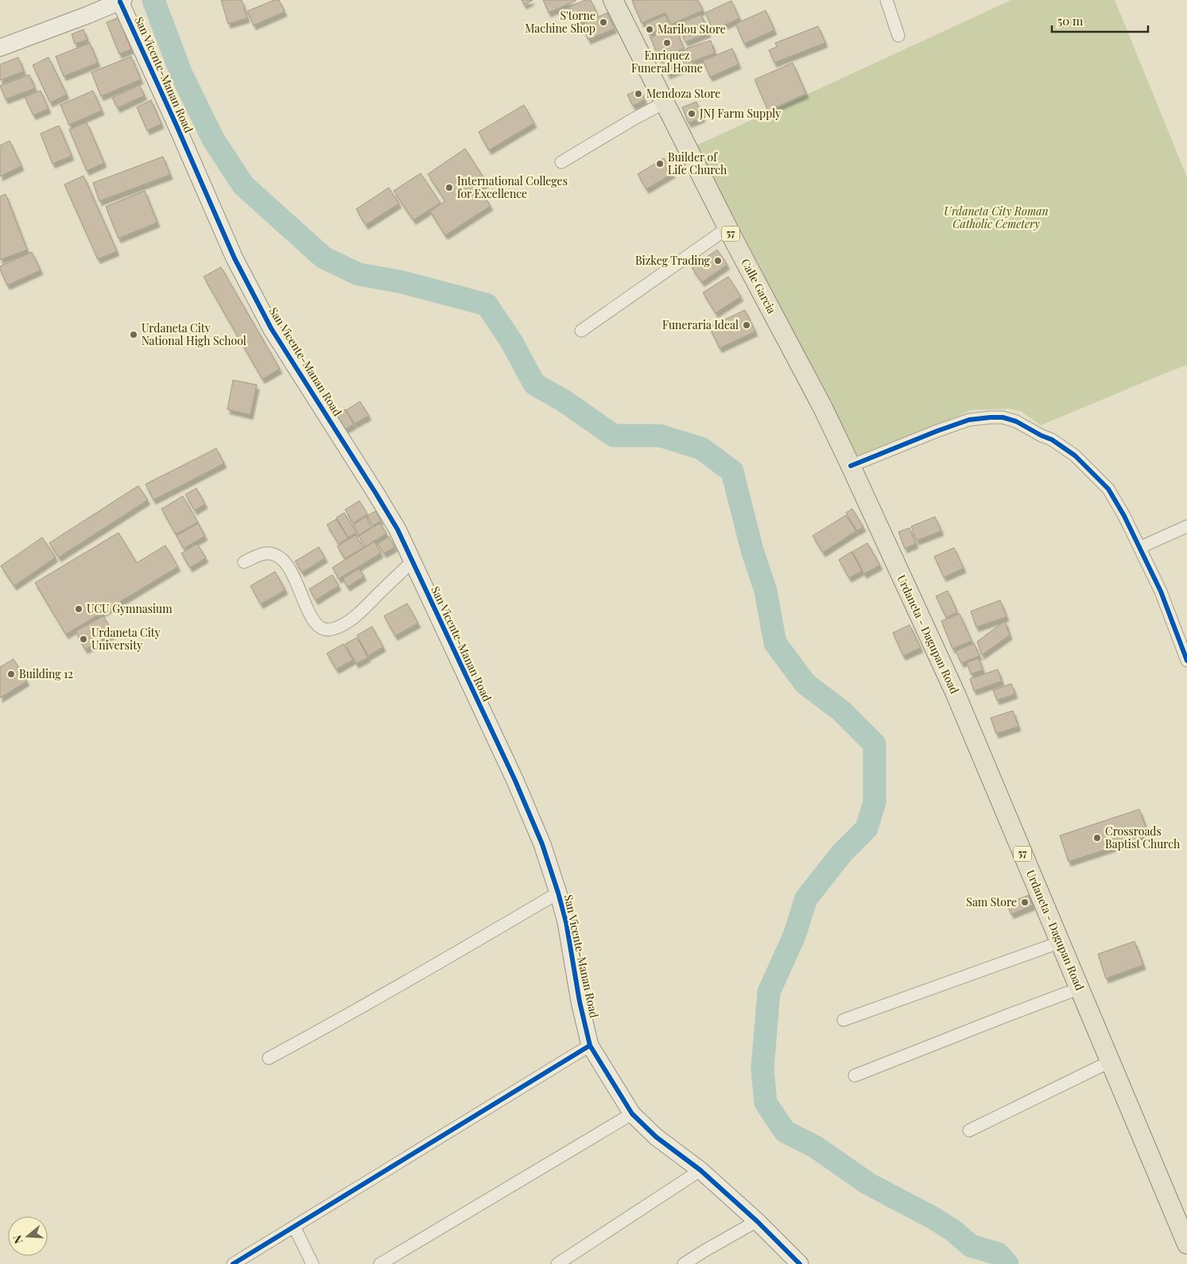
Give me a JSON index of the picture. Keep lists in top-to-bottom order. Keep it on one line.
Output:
{"streets":{"main road":["57","Calle Garcia","Urdaneta - Dagupan Road"],"street":["San Vicente-Manan Road"]},"crossings":[["Calle Garcia","Urdaneta - Dagupan Road"]],"parks":["Urdaneta City Roman Catholic Cemetery"],"places":["S'torne Machine Shop","Marilou Store","Enriquez Funeral Home","Mendoza Store","JNJ Farm Supply","Builder of Life Church","International Colleges for Excellence","Bizkeg Trading","Funeraria Ideal","Urdaneta City National High School","UCU Gymnasium","Urdaneta City University","Building 12","Crossroads Baptist Church","Sam Store"],"scale_bar":"50 m","north":"left"}
